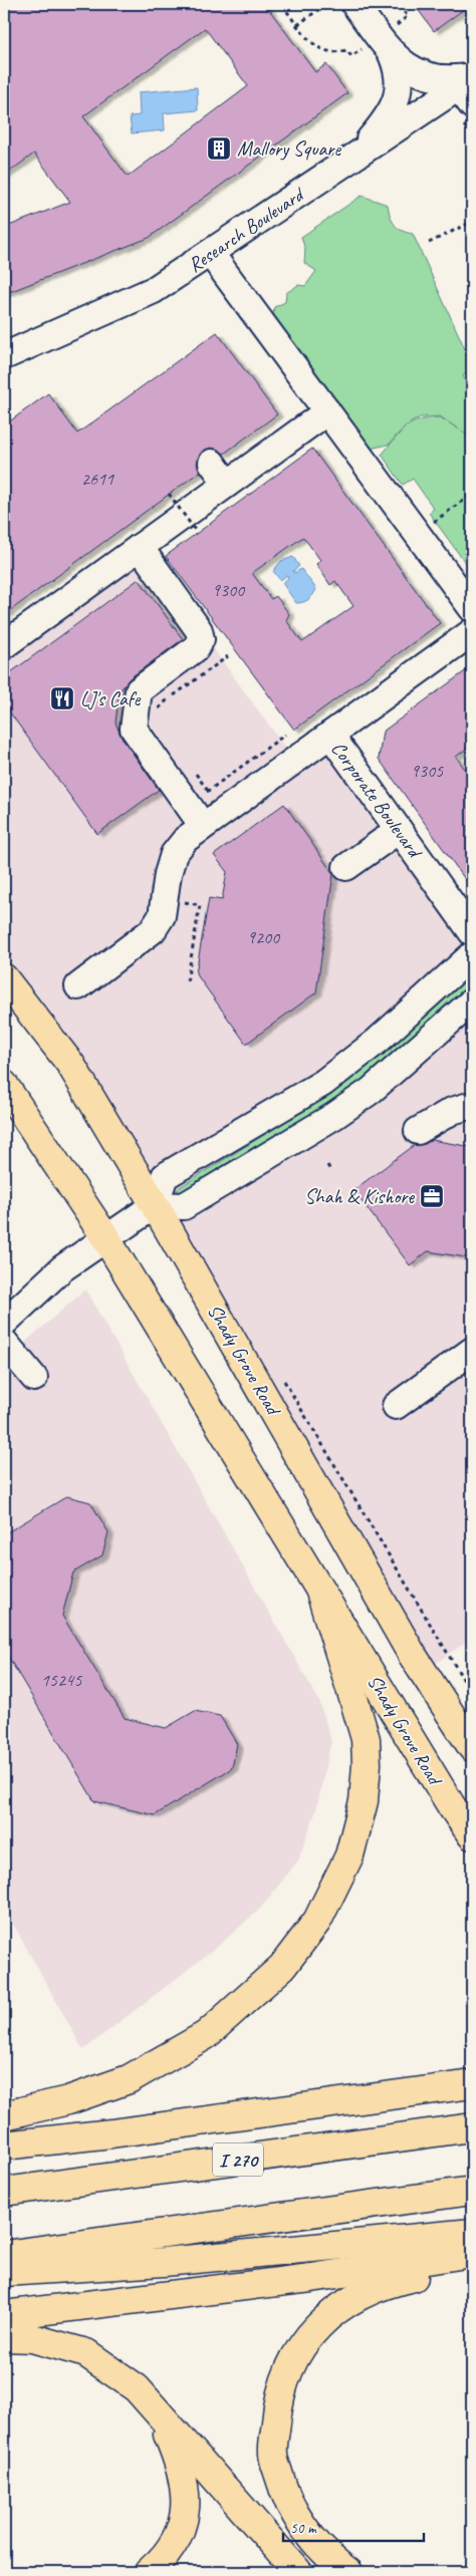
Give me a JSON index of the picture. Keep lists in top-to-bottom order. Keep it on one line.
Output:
{"streets":{"main road":["Shady Grove Road","I 270"],"street":["Research Boulevard","Corporate Boulevard"]},"places":{"building":["Mallory Square"],"restaurant":["LJ's Cafe"],"office":["Shah & Kishore"]},"house_numbers":["2611","9300","9305","9200","15245"],"scale_bar":"50 m"}
